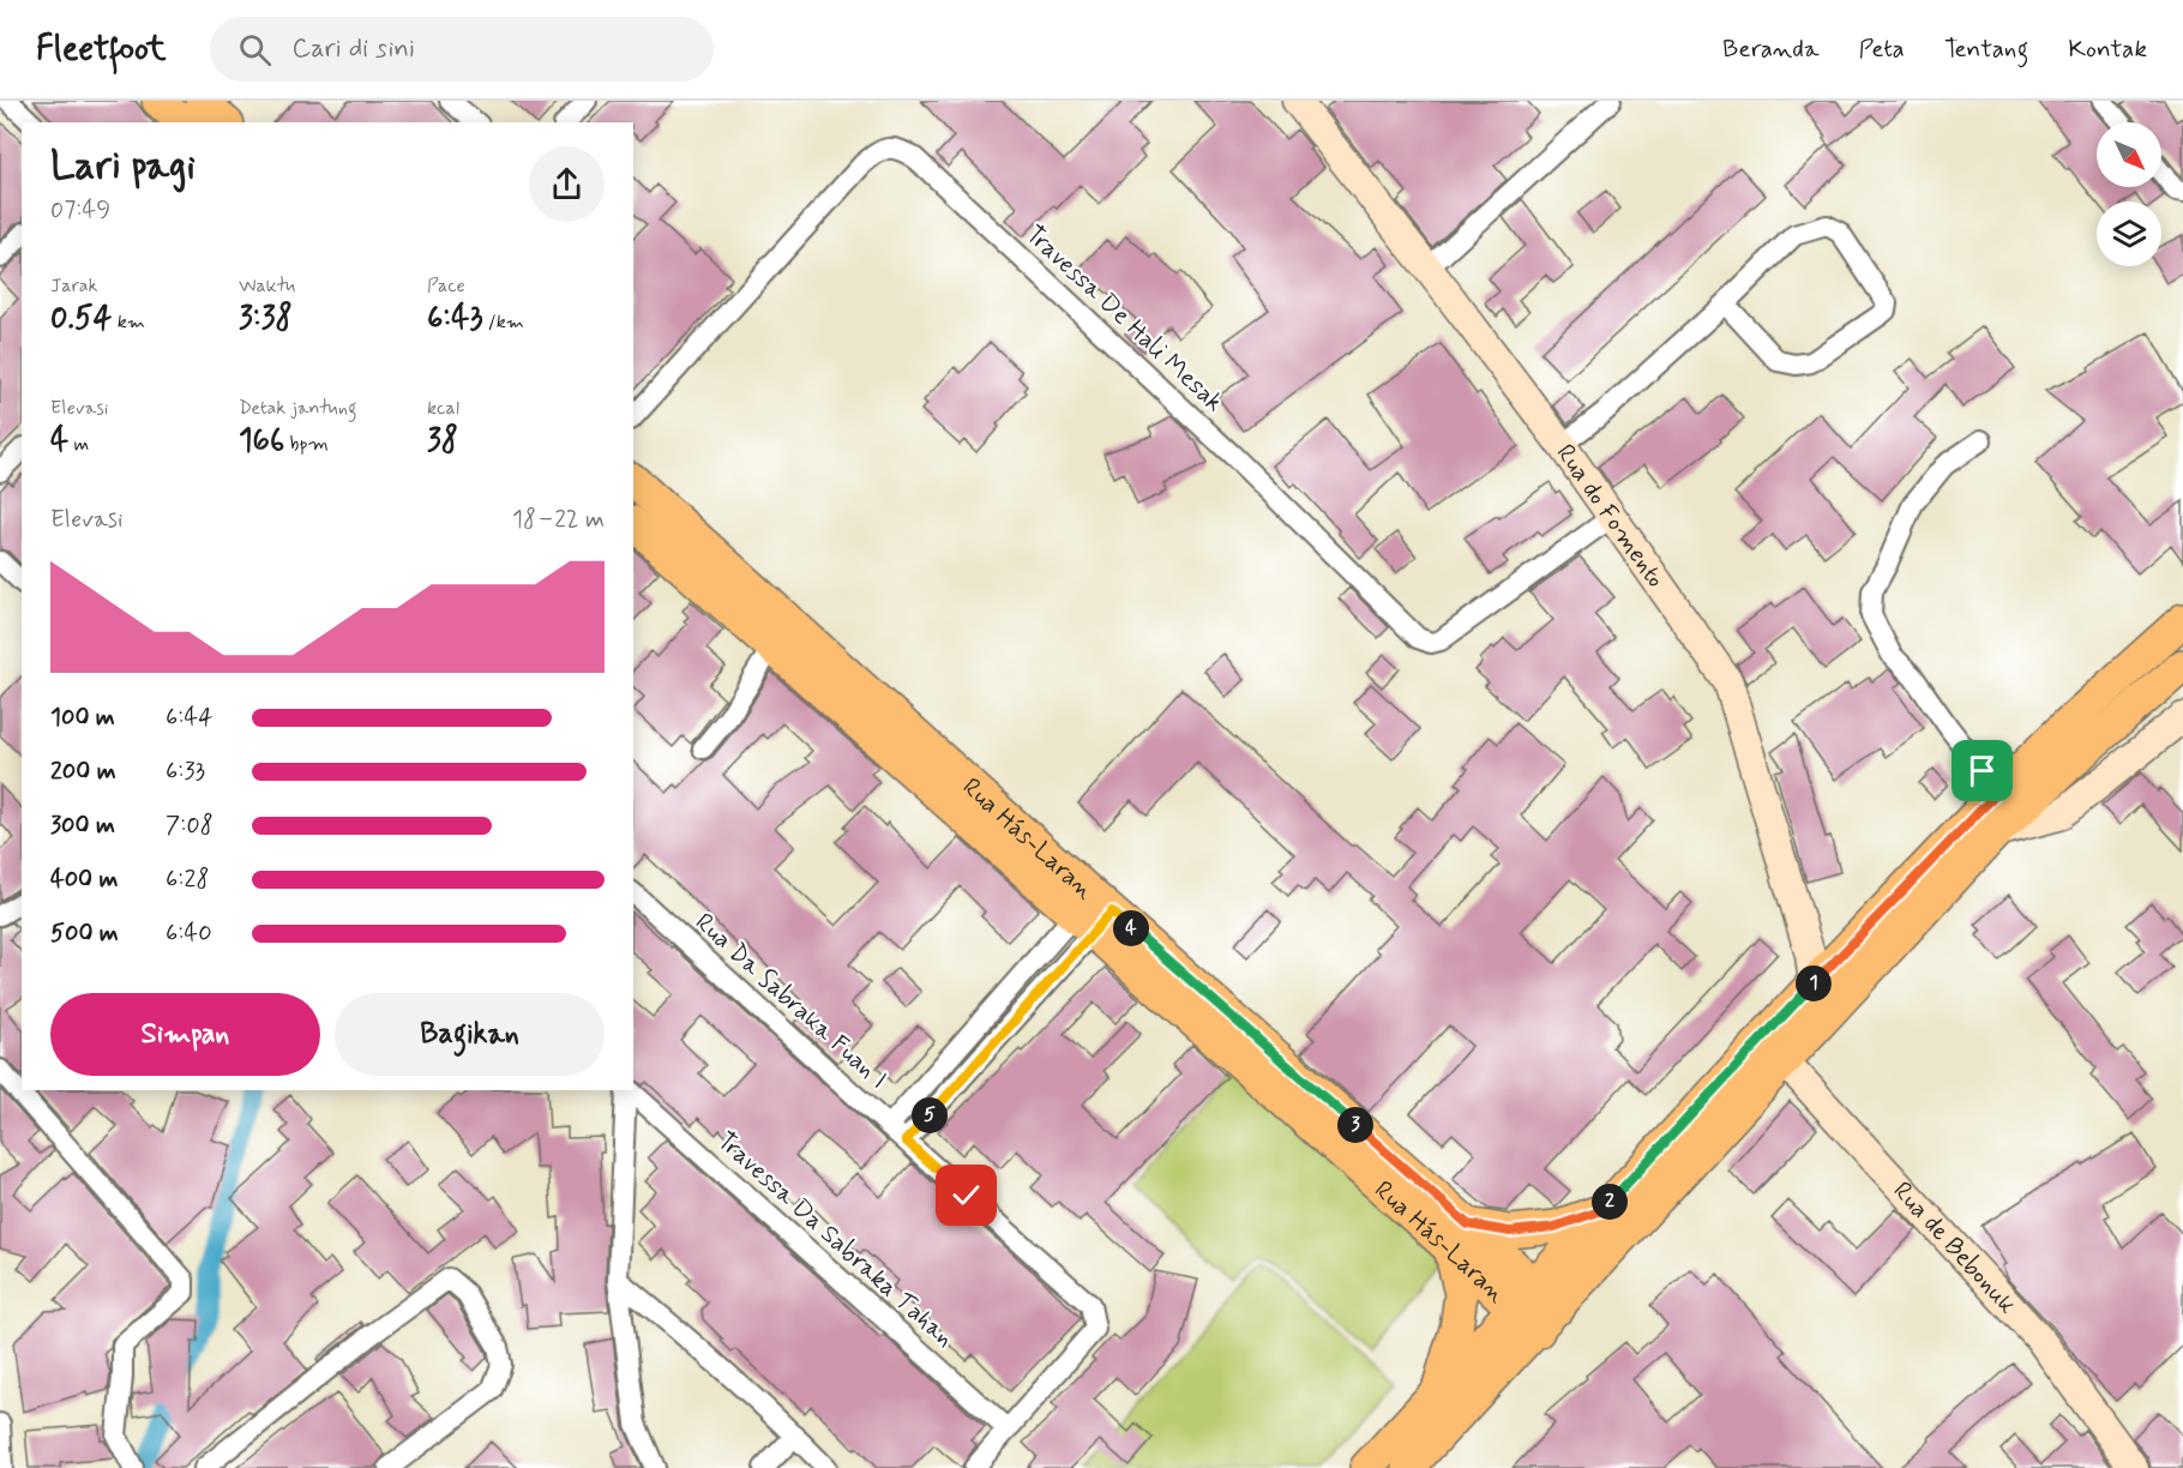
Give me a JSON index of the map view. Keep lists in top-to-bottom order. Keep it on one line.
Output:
{"streets":{"main road":["Rua Hás-Laran"],"street":["Travessa De Hali Mesak","Rua do Fomento","Rua Da Sabraka Fuan I","Travessa Da Sabraka Tahan","Rua de Bebonuk"]},"crossings":[["Travessa De Hali Mesak","Rua do Fomento"],["Rua Da Sabraka Fuan I","Travessa Da Sabraka Tahan"]],"north":"bottom right","page":{"header":"Fleetfoot","search":"Cari di sini","nav":["Beranda","Peta","Tentang","Kontak"],"heading":["Lari pagi","07:49"],"stats":[["Jarak","0.54 km"],["Waktu","3:38"],["Pace","6:43 /km"],["Elevasi","4 m"],["Detak jantung","166 bpm"],["kcal","38"]],"chart":["Elevasi","18–22 m"],"list":[{"name":"100 m","note":"6:44"},{"name":"200 m","note":"6:33"},{"name":"300 m","note":"7:08"},{"name":"400 m","note":"6:28"},{"name":"500 m","note":"6:40"}],"pins":["4","1","5","3","2"],"buttons":["Simpan","Bagikan"]}}
